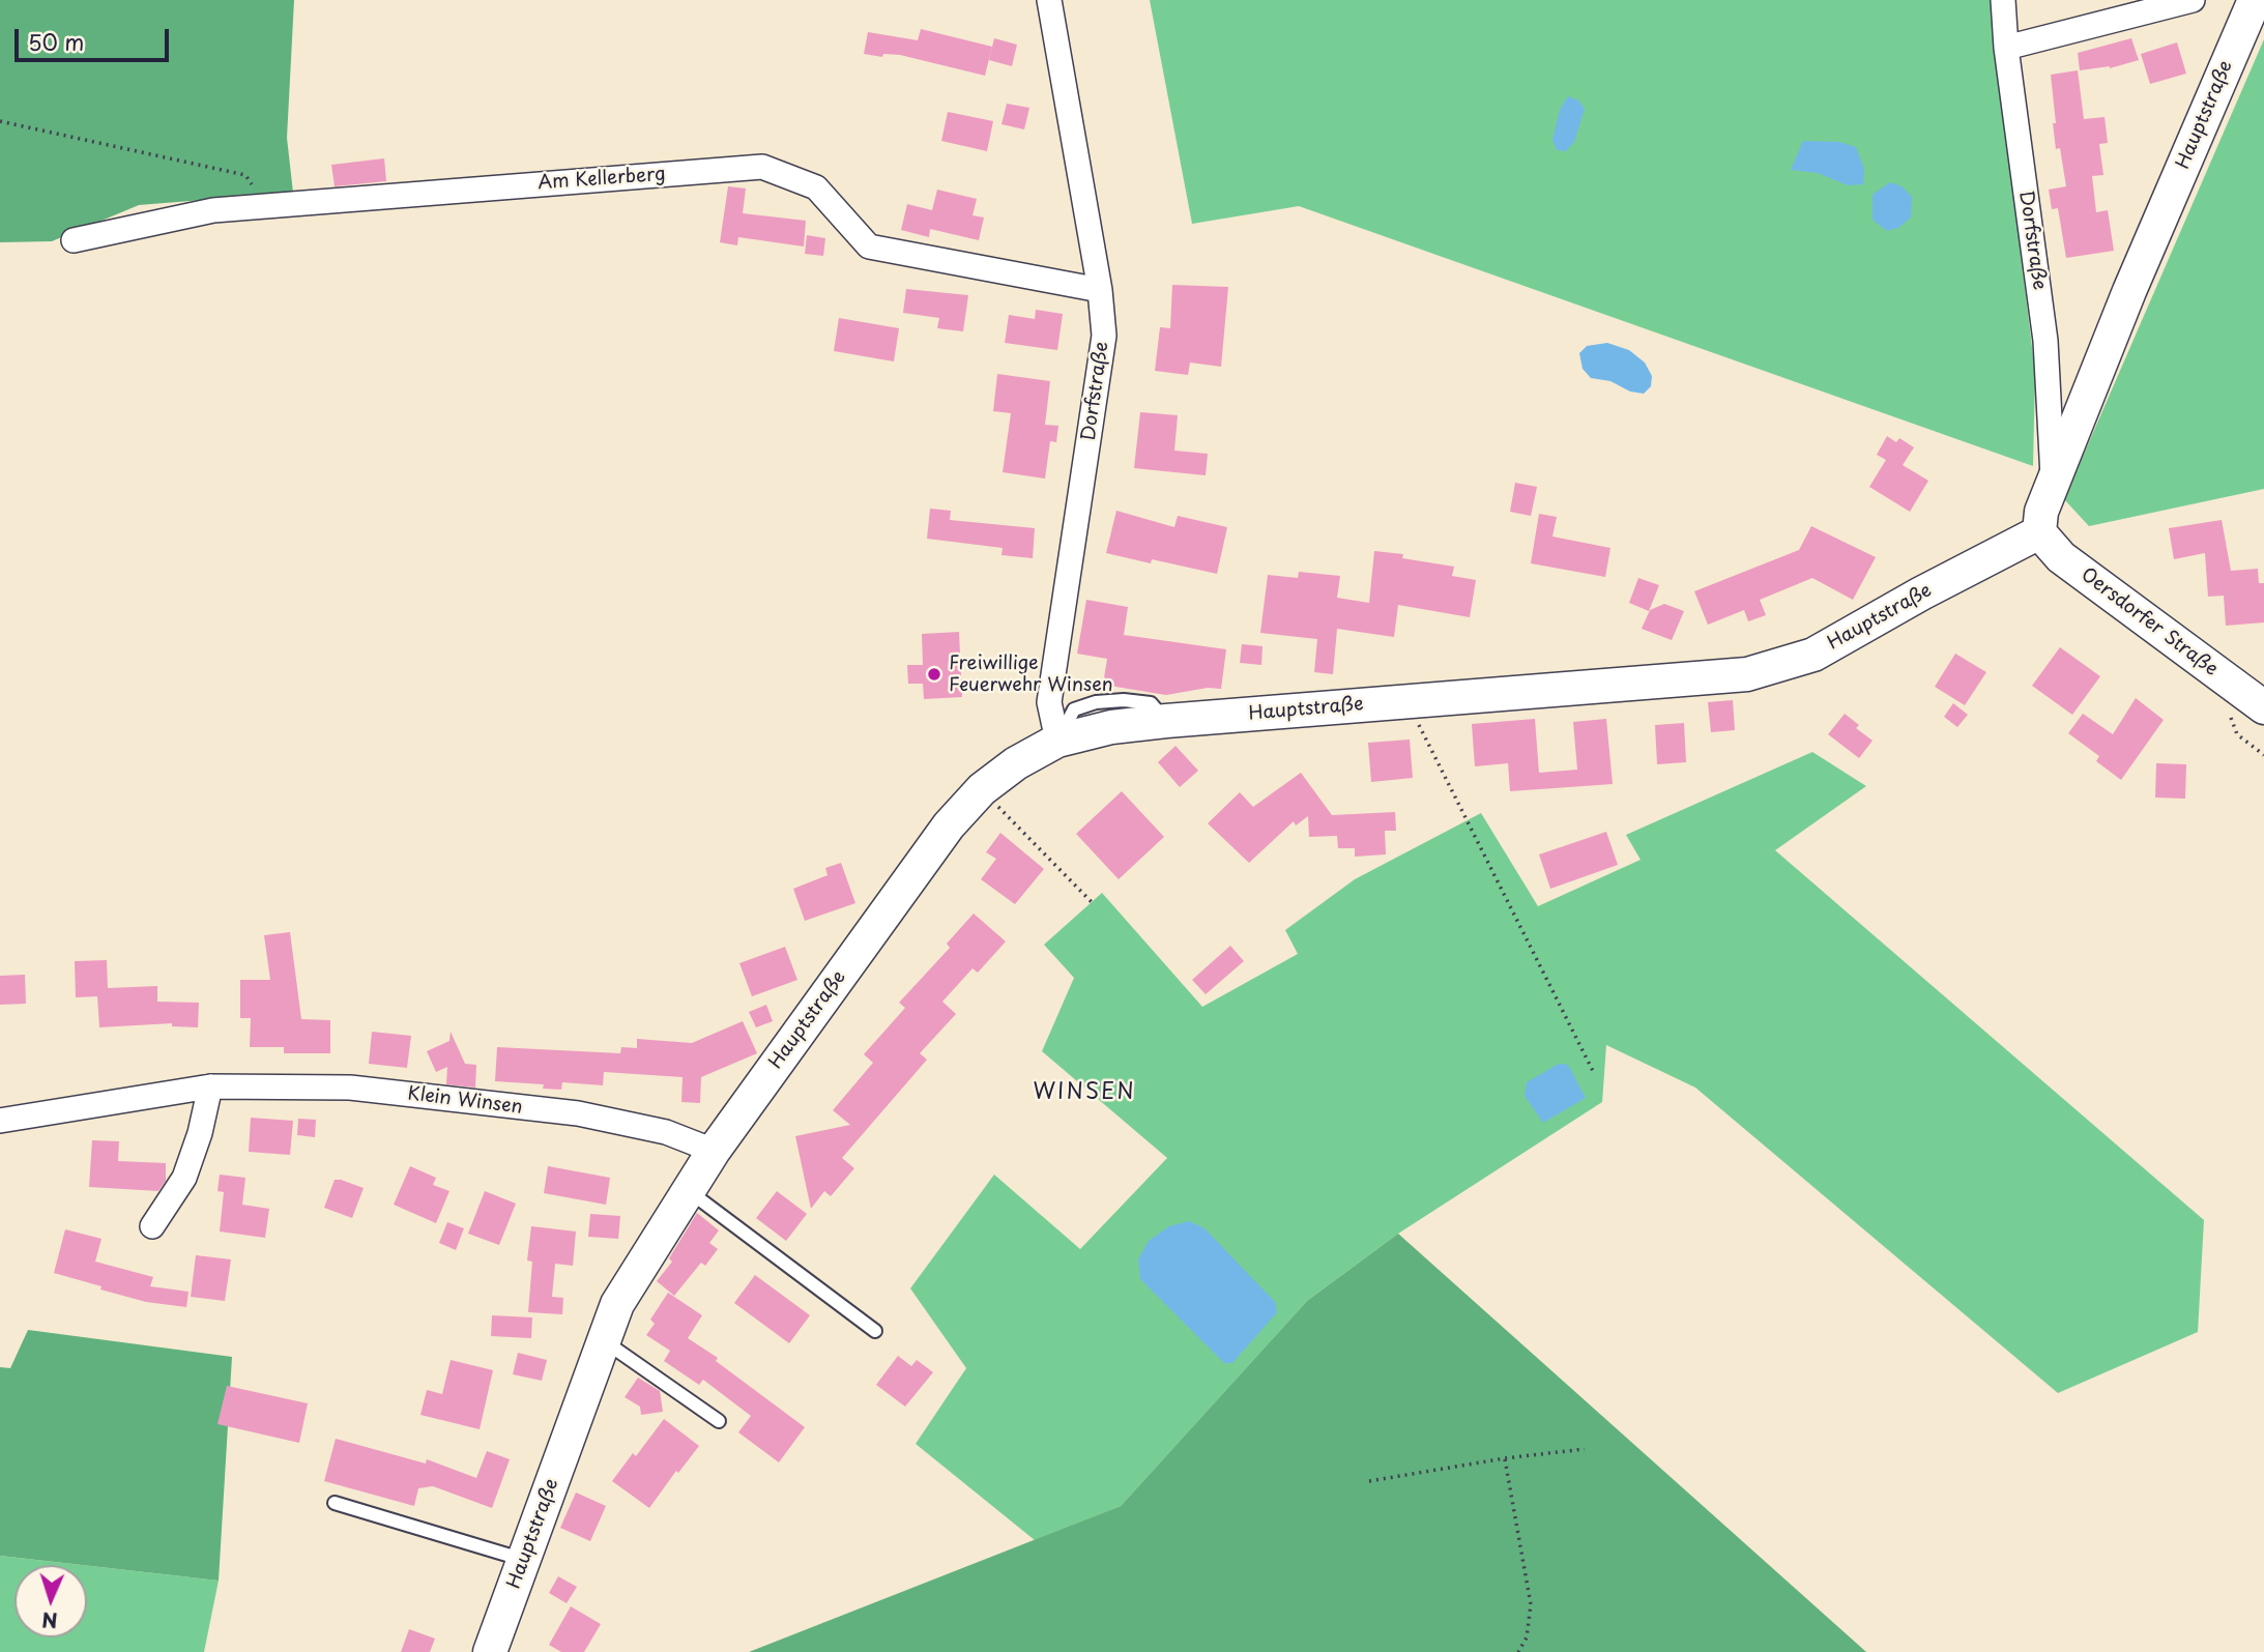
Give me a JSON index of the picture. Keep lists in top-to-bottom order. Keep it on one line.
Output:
{"streets":{"street":["Hauptstraße","Am Kellerberg","Dorfstraße","Oersdorfer Straße","Klein Winsen"]},"crossings":[["Hauptstraße","Dorfstraße"],["Hauptstraße","Oersdorfer Straße"],["Hauptstraße","Klein Winsen"],["Am Kellerberg","Dorfstraße"]],"districts":["WINSEN"],"places":["Freiwillige Feuerwehr Winsen"],"scale_bar":"50 m","north":"bottom"}
